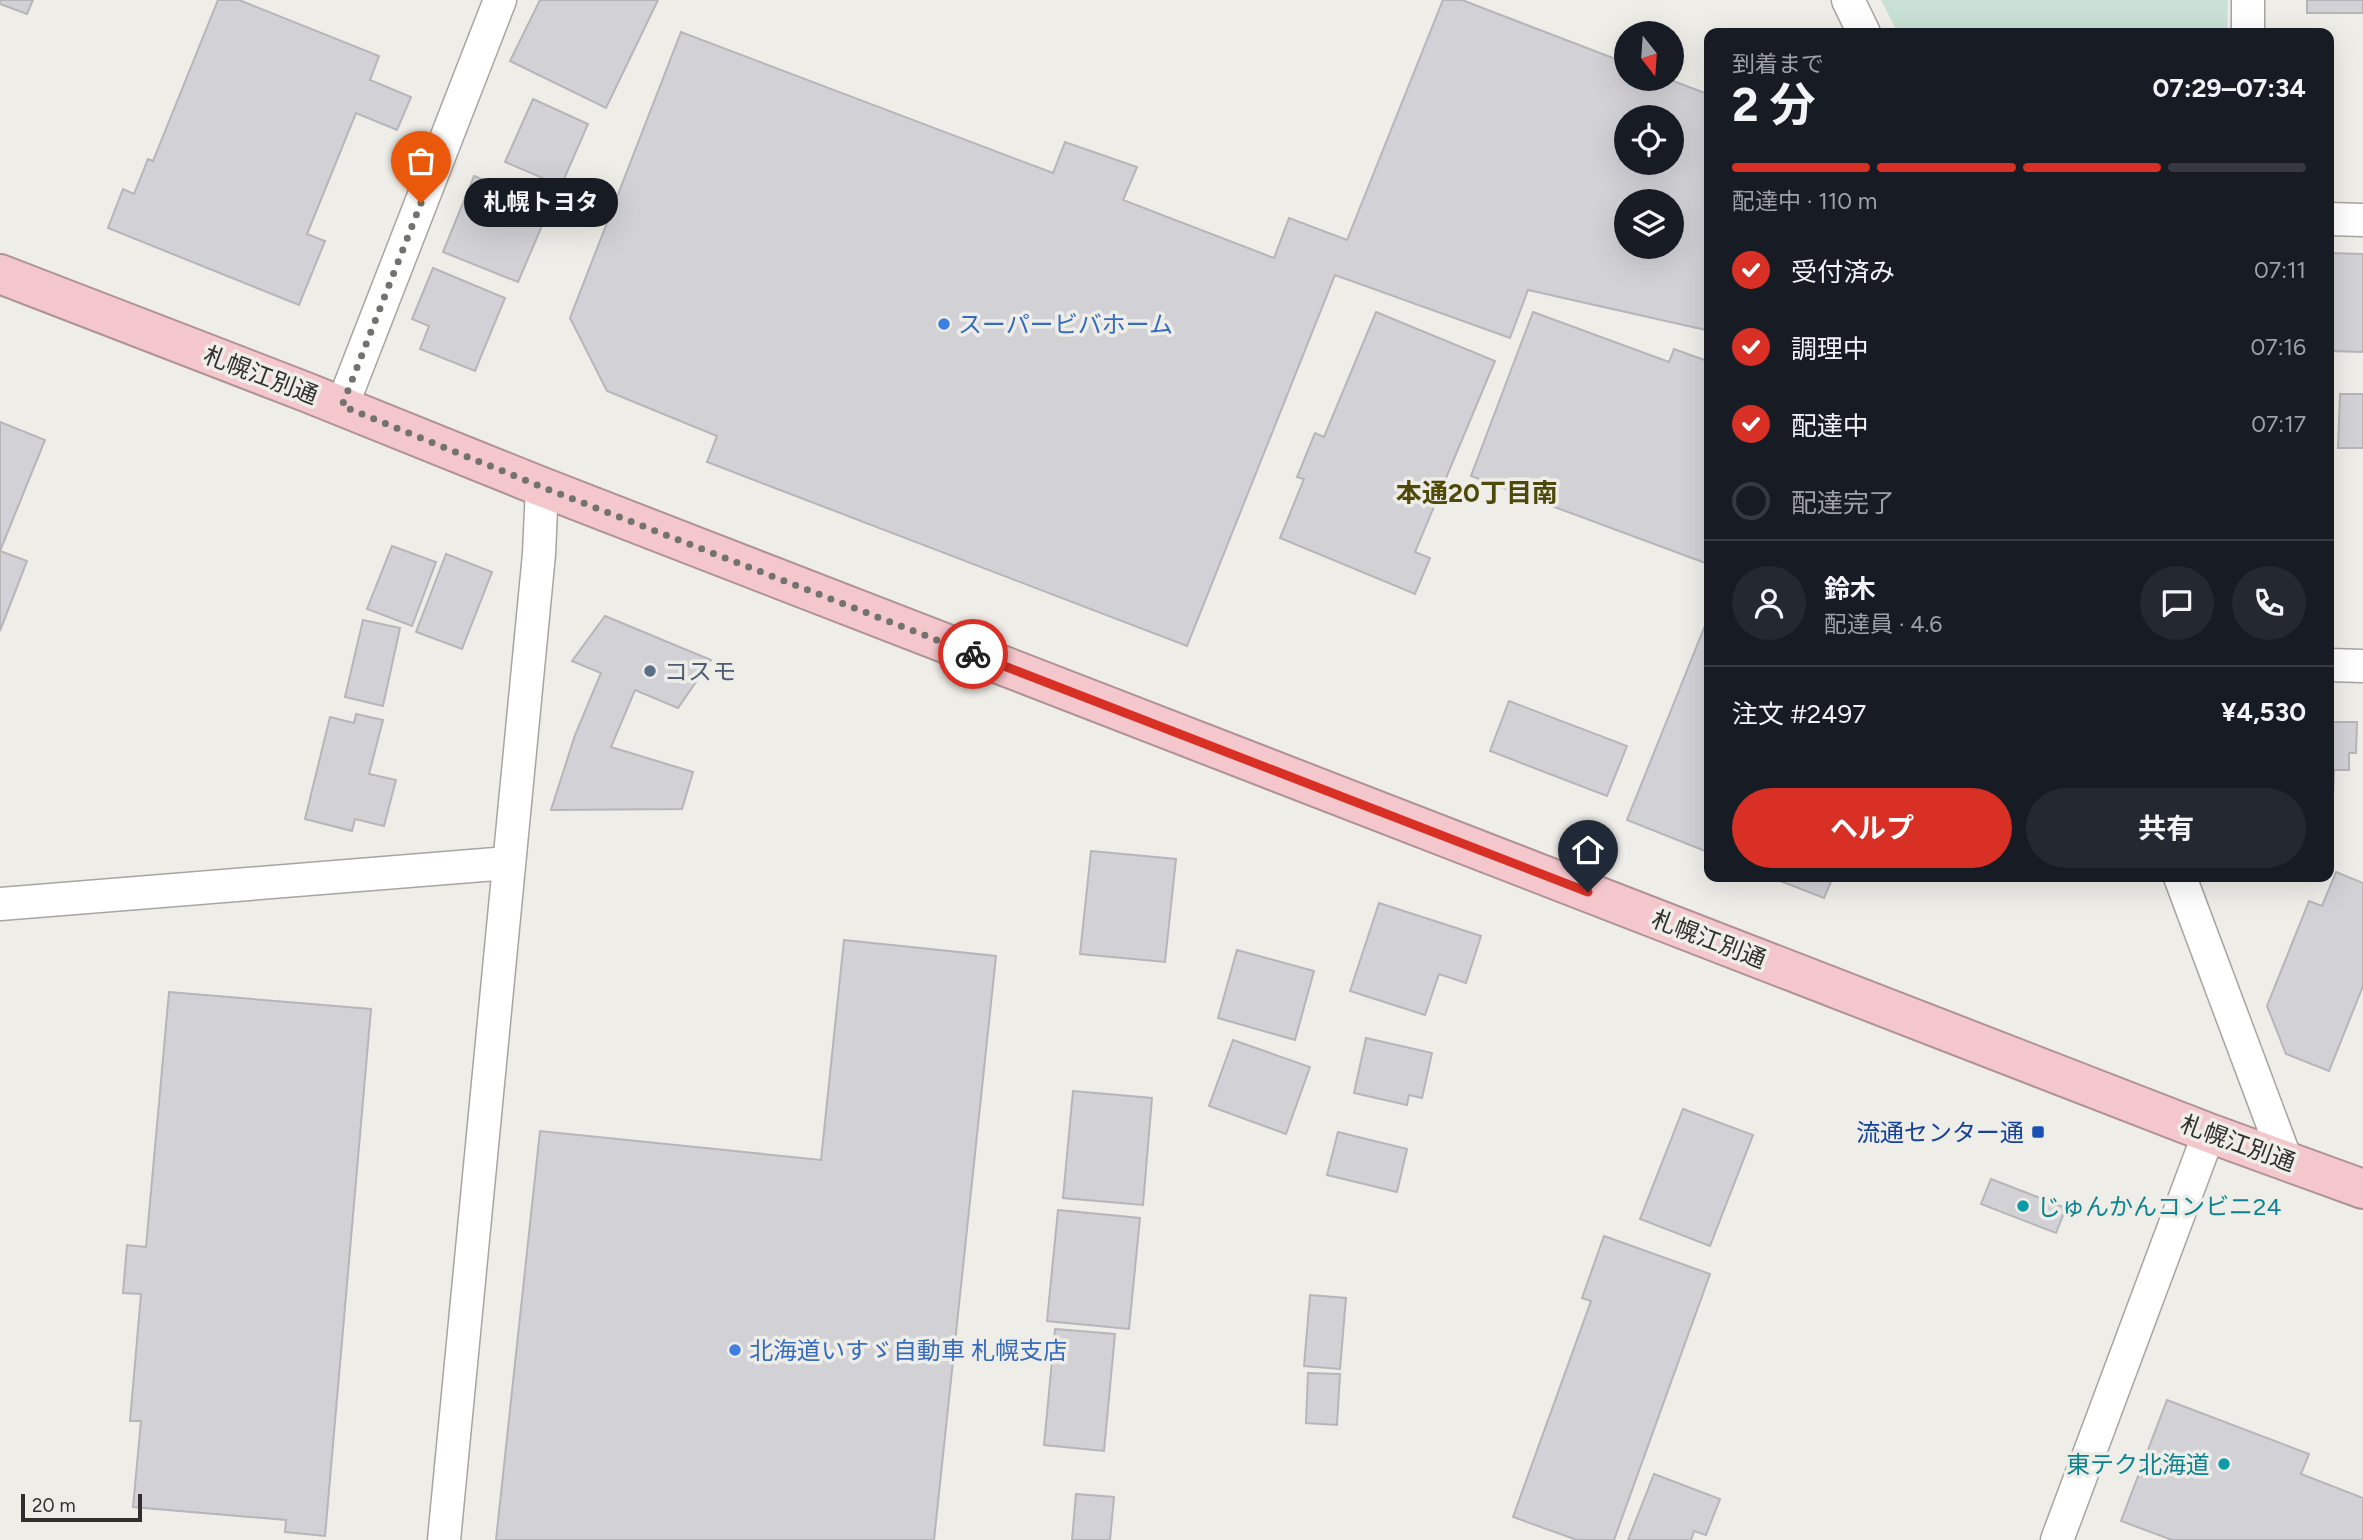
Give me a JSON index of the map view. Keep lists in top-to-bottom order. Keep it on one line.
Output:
{"streets":{"highway":["札幌江別通"]},"districts":["本通20丁目南"],"places":{"other":["札幌トヨタ","スーパービバホーム","コスモ","じゅんかんコンビニ24","北海道いすゞ自動車 札幌支店","東テク北海道"],"transit":["流通センター通"]},"scale_bar":"20 m","north":"bottom","page":{"heading":["2 分","到着まで","07:29–07:34"],"panel":["鈴木","配達員 · 4.6","注文 #2497","¥4,530"],"bar":"配達中 · 110 m","bubble":"札幌トヨタ","list":[["受付済み","07:11"],["調理中","07:16"],["配達中","07:17"],"配達完了"],"buttons":["ヘルプ","共有"],"scale":"20 m"}}
